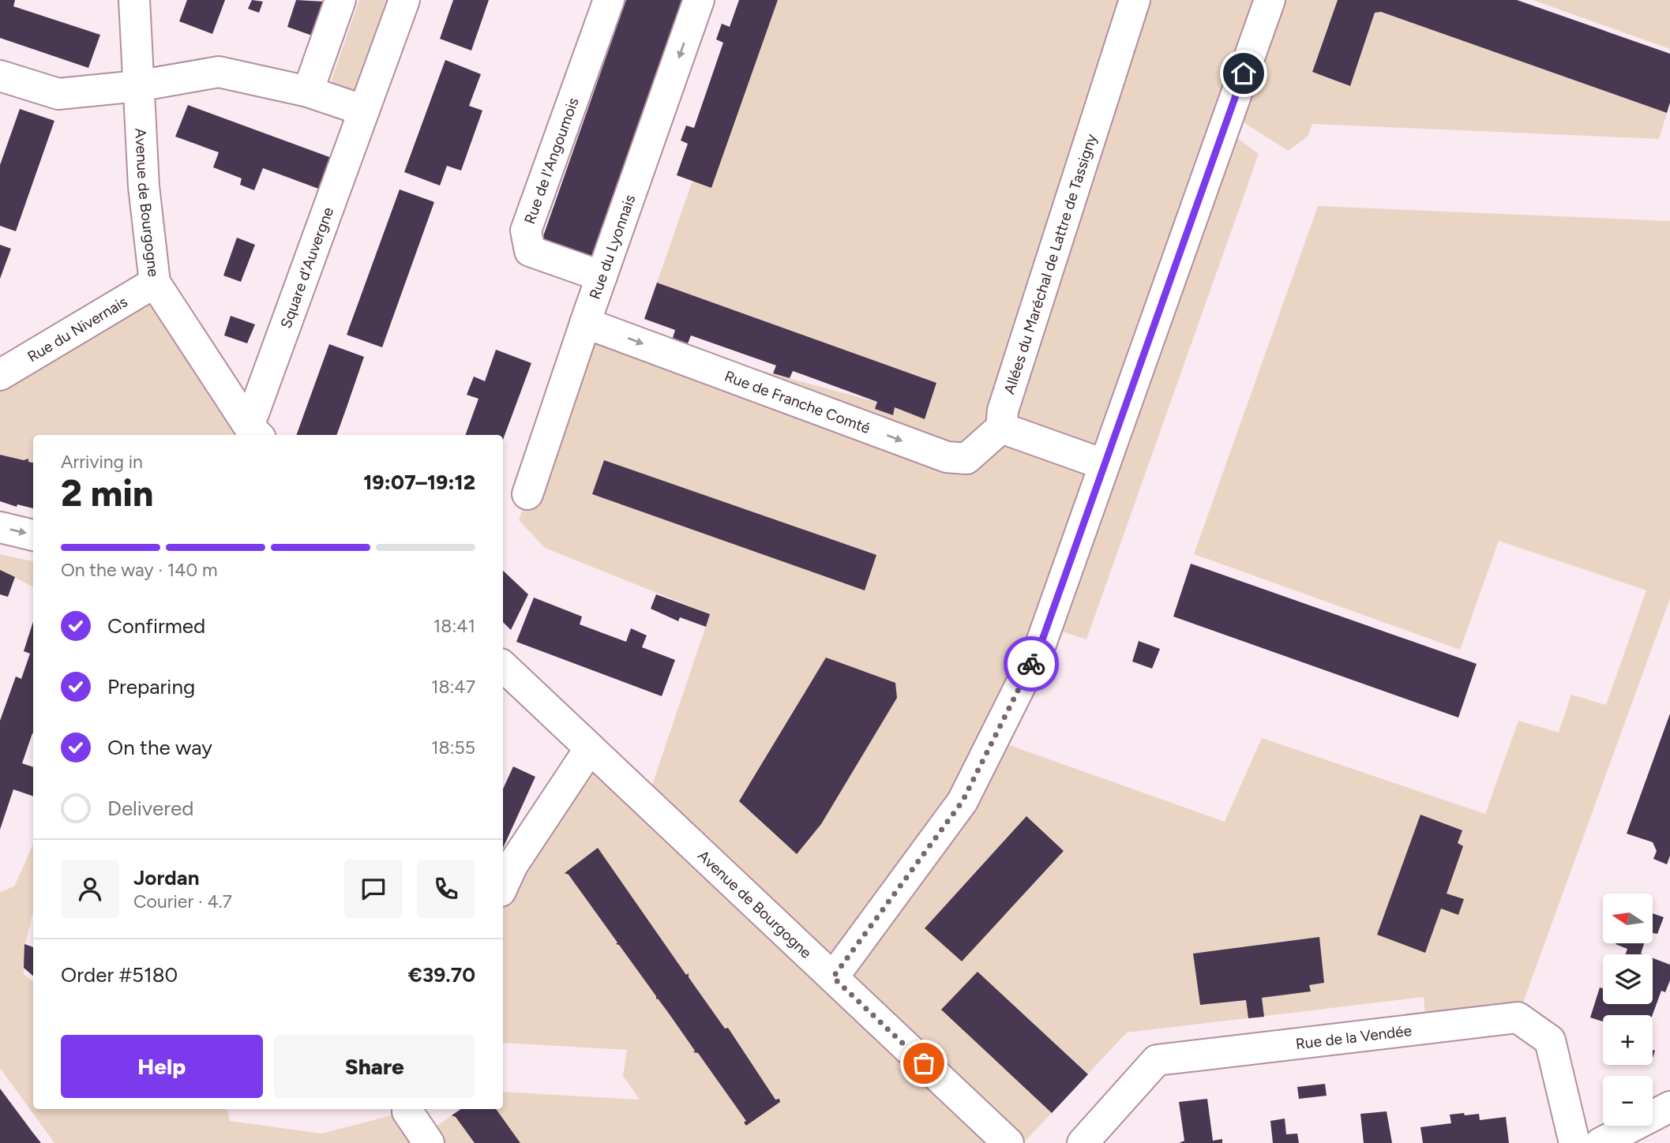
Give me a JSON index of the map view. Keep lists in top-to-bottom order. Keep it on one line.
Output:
{"streets":{"street":["Rue de l'Angoumois","Avenue de Bourgogne","Rue du Lyonnais","Allées du Maréchal de Lattre de Tassigny","Square d'Auvergne","Rue du Nivernais","Rue de Franche Comté","Rue de la Vendée"]},"crossings":[["Rue de l'Angoumois","Rue du Lyonnais"],["Avenue de Bourgogne","Square d'Auvergne"],["Avenue de Bourgogne","Rue du Nivernais"],["Rue du Lyonnais","Rue de Franche Comté"],["Allées du Maréchal de Lattre de Tassigny","Rue de Franche Comté"]],"one_way":["Rue du Lyonnais","Rue de Franche Comté"],"north":"left","page":{"heading":["2 min","Arriving in","19:07–19:12"],"panel":["Jordan","Courier · 4.7","Order #5180","€39.70"],"bar":"On the way · 140 m","list":[["Confirmed","18:41"],["Preparing","18:47"],["On the way","18:55"],"Delivered"],"map_buttons":["+","−"],"buttons":["Help","Share"]}}
